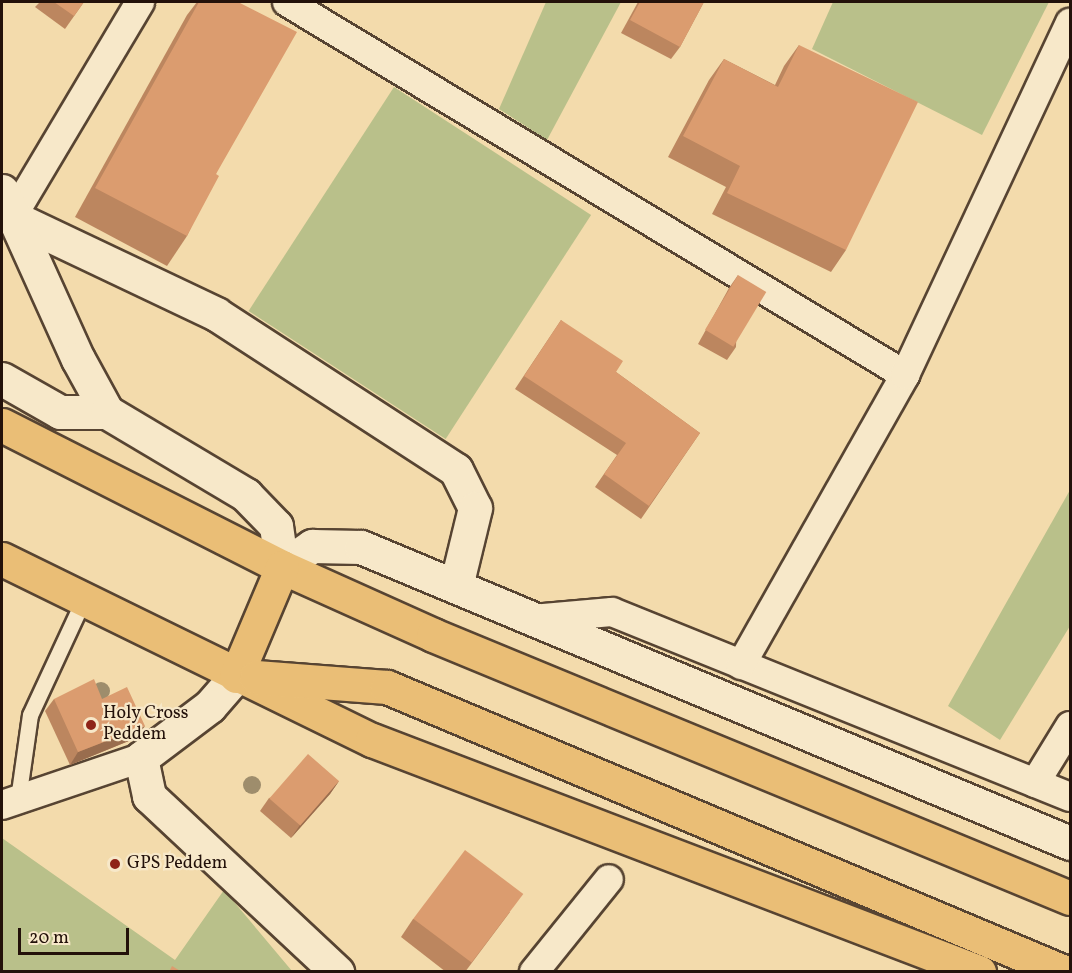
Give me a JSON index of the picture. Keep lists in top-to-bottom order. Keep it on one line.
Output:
{"places":["Holy Cross Peddem","GPS Peddem"],"scale_bar":"20 m"}
